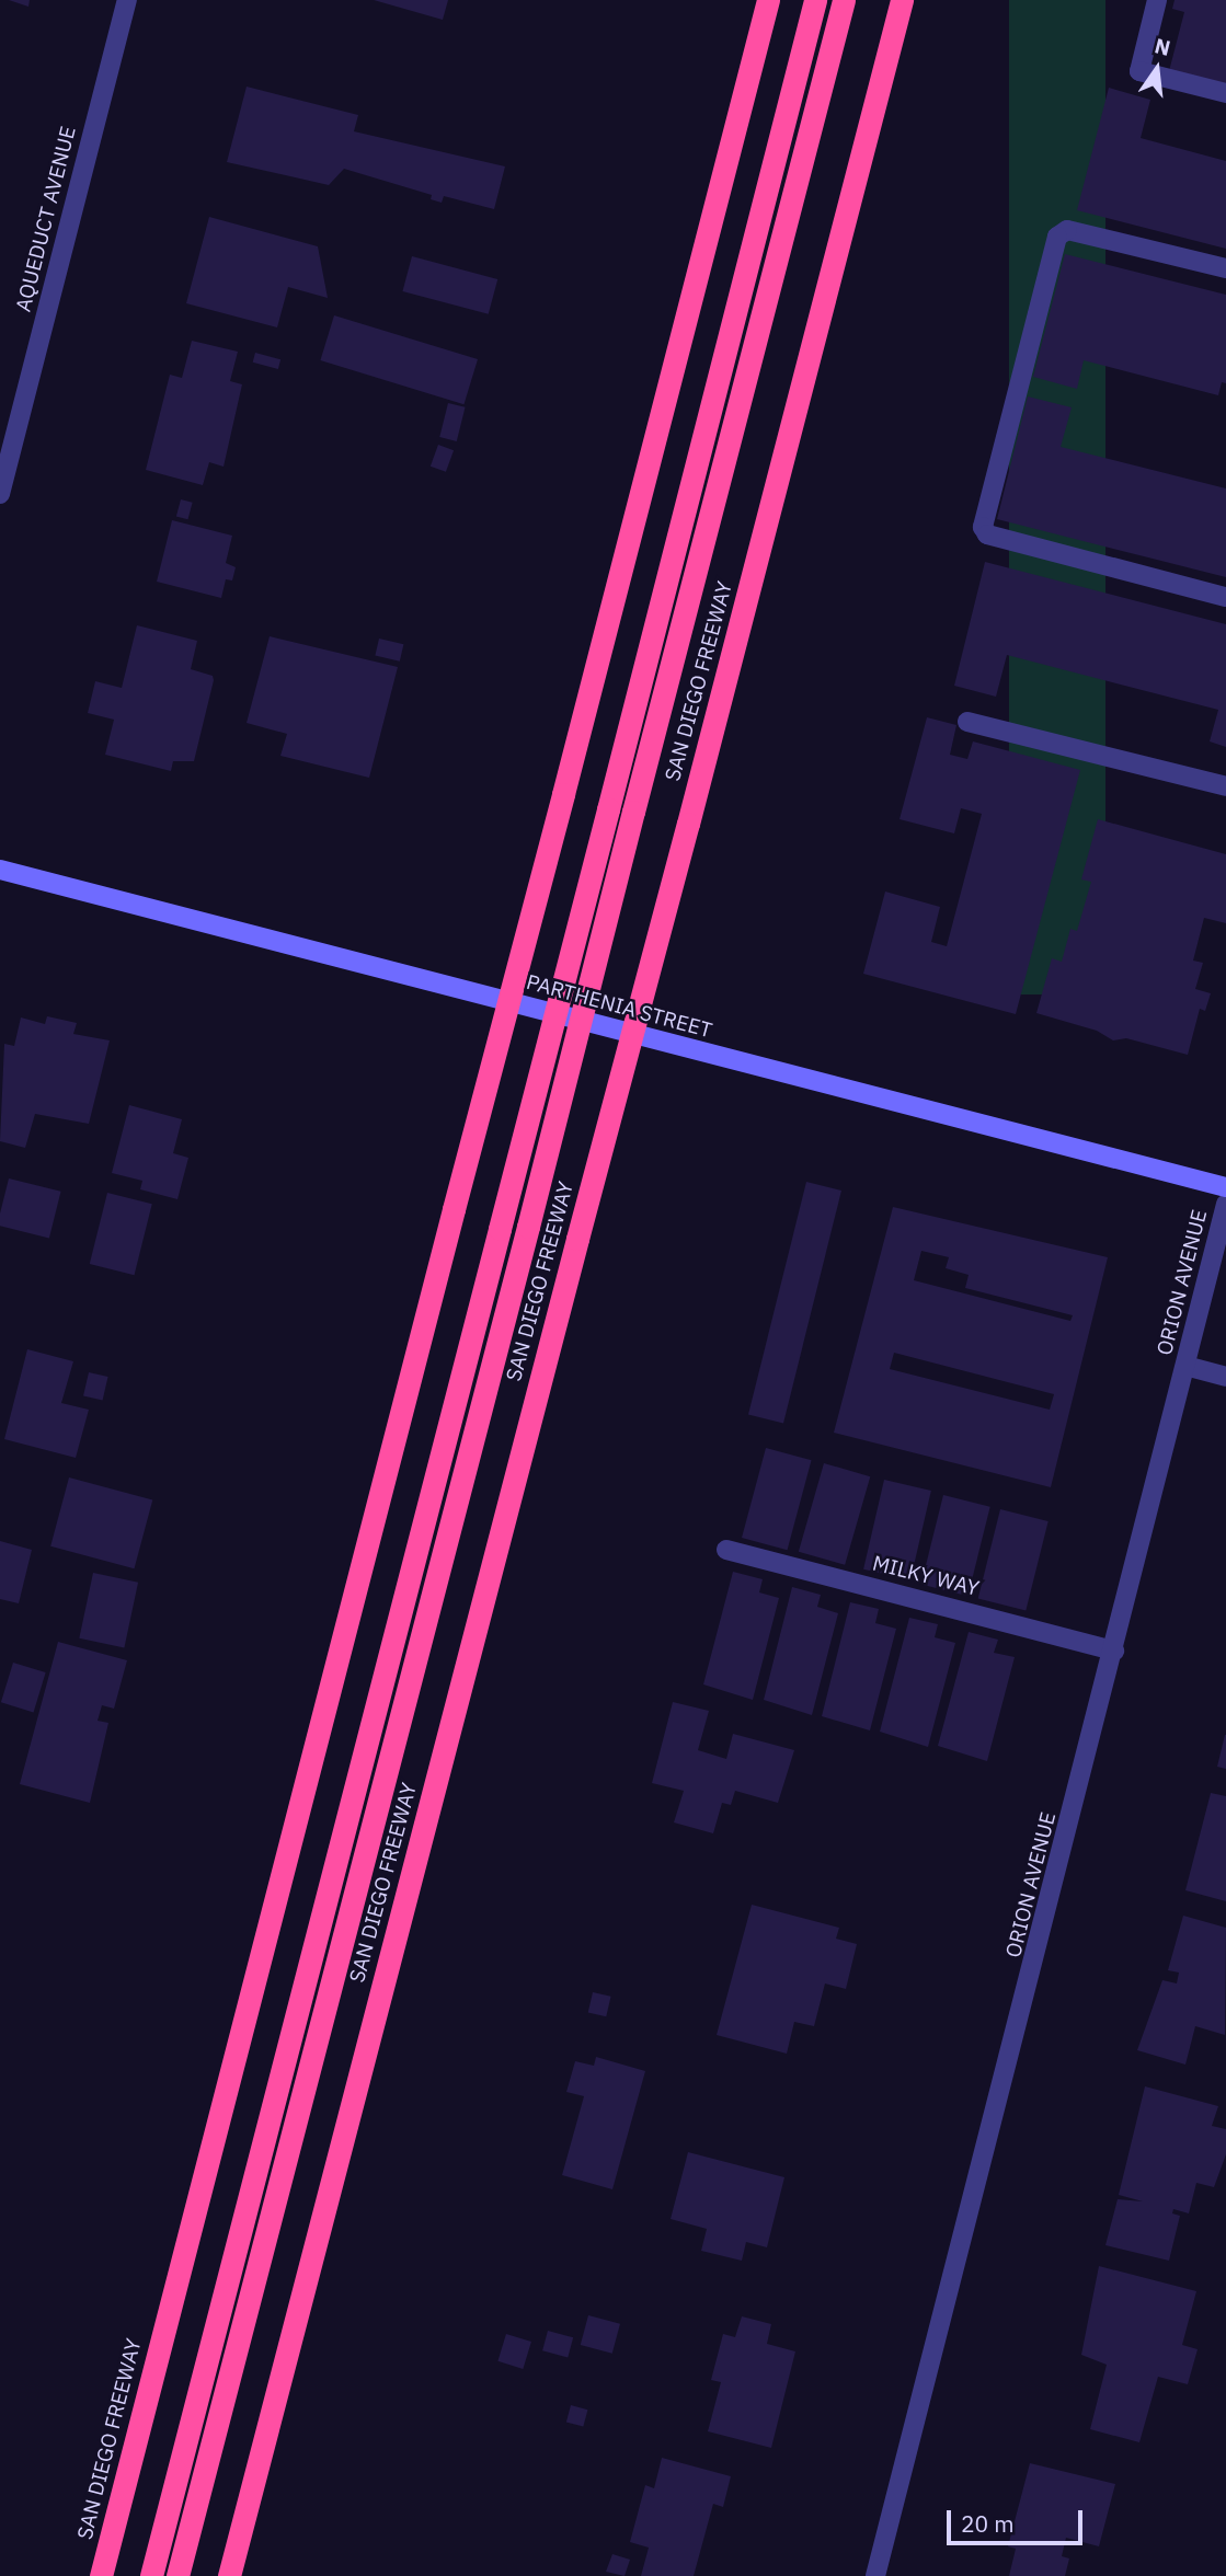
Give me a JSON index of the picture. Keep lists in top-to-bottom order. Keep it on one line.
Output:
{"streets":{"highway":["SAN DIEGO FREEWAY"],"main road":["PARTHENIA STREET"],"street":["AQUEDUCT AVENUE","ORION AVENUE","MILKY WAY"]},"crossings":[["ORION AVENUE","MILKY WAY"]],"scale_bar":"20 m","north":"top"}
